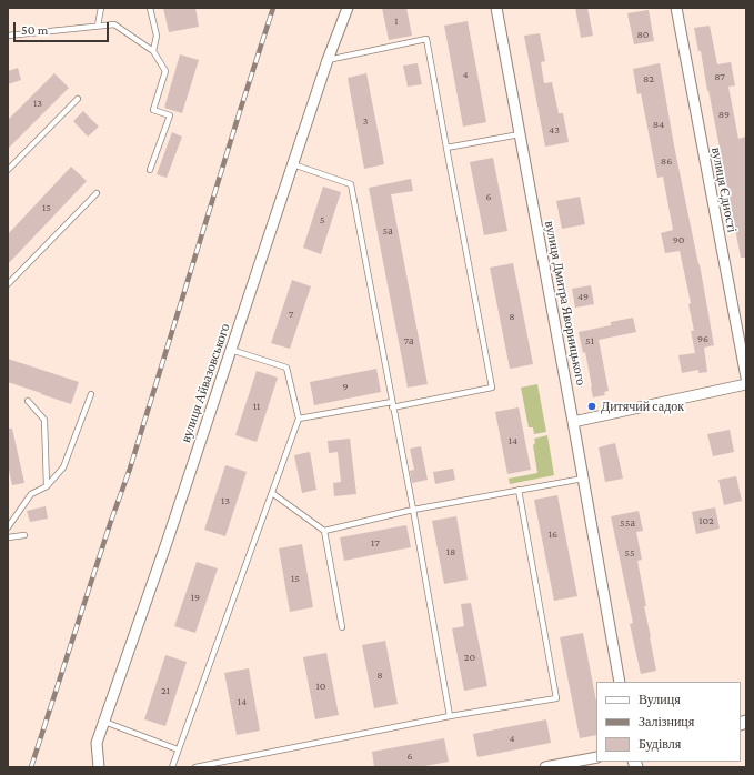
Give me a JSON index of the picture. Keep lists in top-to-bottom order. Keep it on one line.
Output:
{"streets":{"street":["вулиця Єдності","вулиця Дмитра Яворницького","вулиця Айвазовського"]},"places":["Дитячий садок"],"house_numbers":["1","80","4","87","82","13","89","3","84","43","86","6","15","5","5а","90","49","7","8","96","7а","51","9","11","14","13","102","55а","16","17","18","55","15","19","20","8","10","21","14","4","6"],"legend":["Вулиця","Залізниця","Будівля"],"scale_bar":"50 m"}
